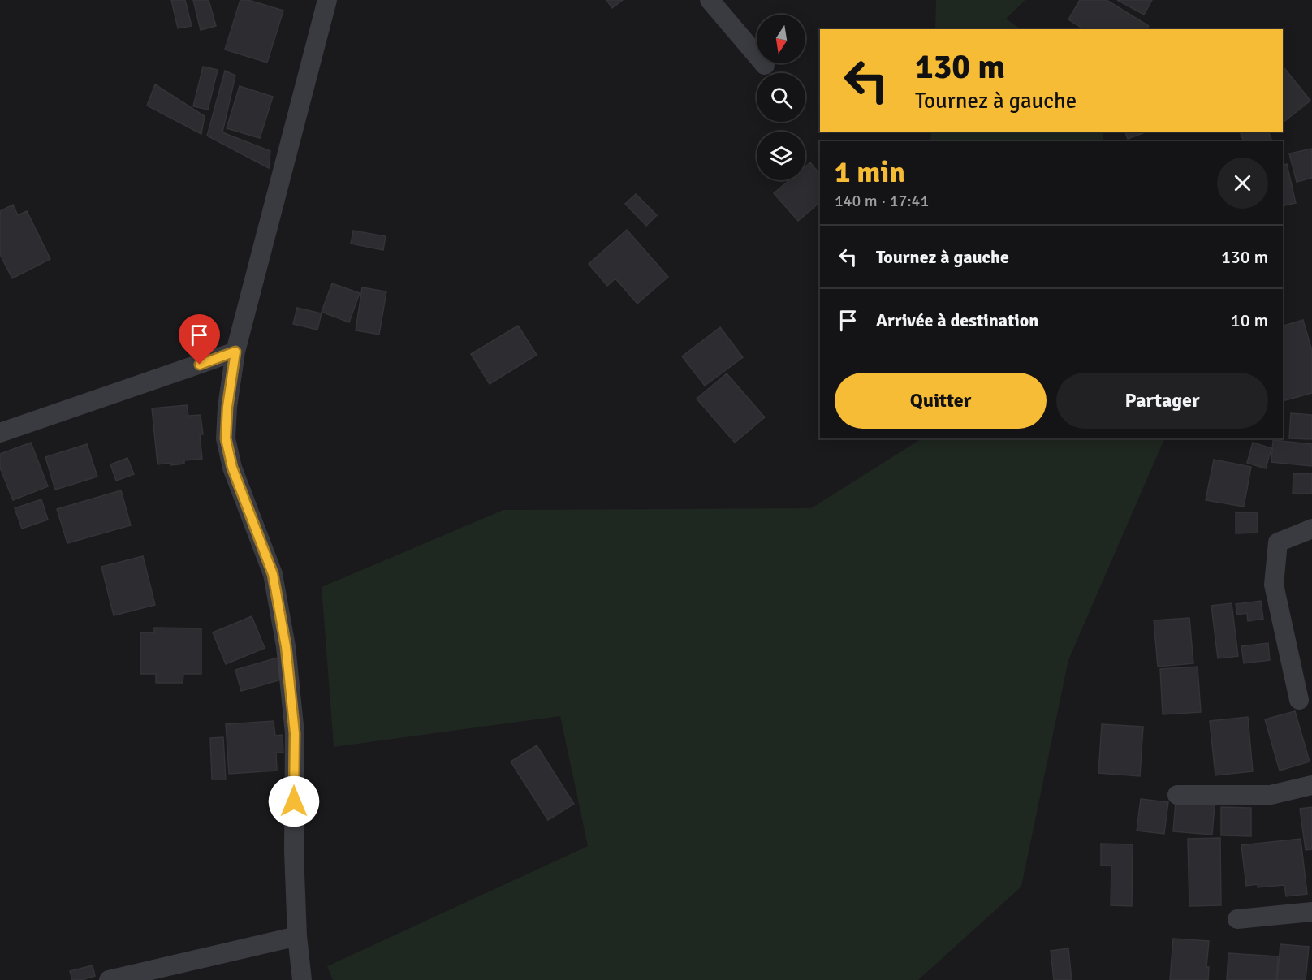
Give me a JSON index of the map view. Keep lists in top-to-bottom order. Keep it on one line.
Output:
{"north":"bottom","page":{"turn":["130 m","Tournez à gauche"],"heading":["1 min","140 m · 17:41"],"list":[{"name":"Tournez à gauche","value":"130 m"},{"name":"Arrivée à destination","value":"10 m"}],"buttons":["Quitter","Partager"]}}
